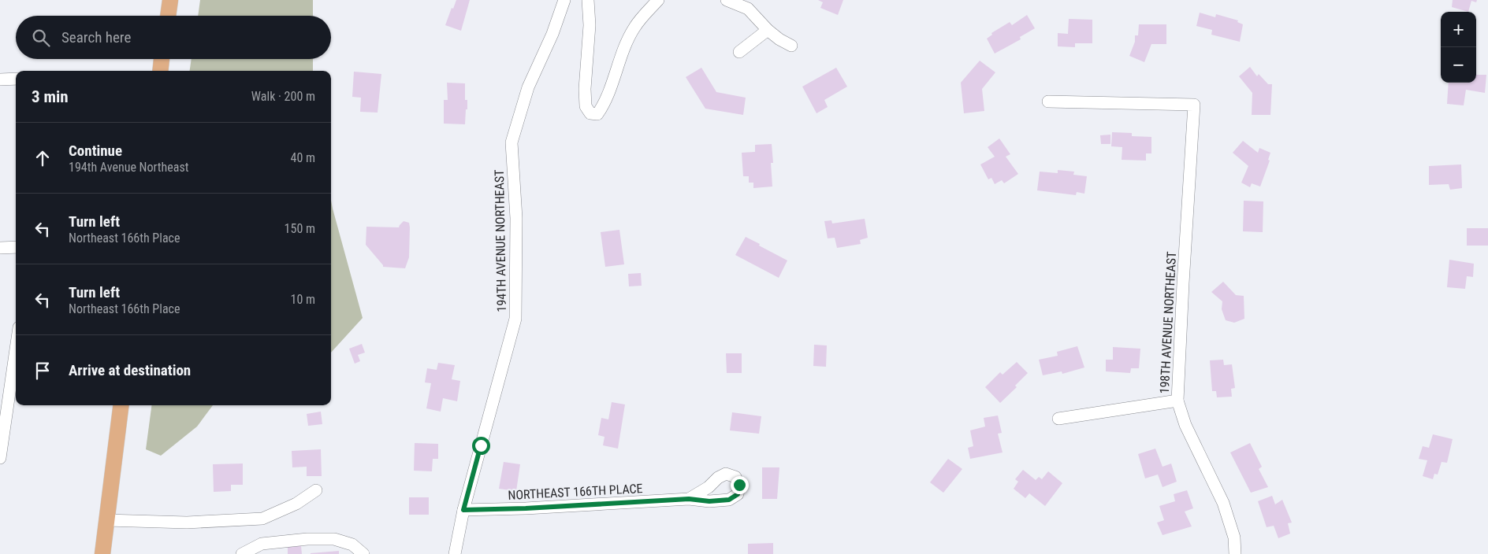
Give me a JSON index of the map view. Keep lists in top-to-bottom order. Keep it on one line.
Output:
{"streets":{"street":["194TH AVENUE NORTHEAST","198TH AVENUE NORTHEAST","NORTHEAST 166TH PLACE"]},"crossings":[["194TH AVENUE NORTHEAST","NORTHEAST 166TH PLACE"]],"page":{"map_buttons":["+","−"],"search":"Search here","heading":["3 min","Walk · 200 m"],"list":[["Continue","194th Avenue Northeast","40 m"],["Turn left","Northeast 166th Place","150 m"],["Turn left","Northeast 166th Place","10 m"],"Arrive at destination"]}}
